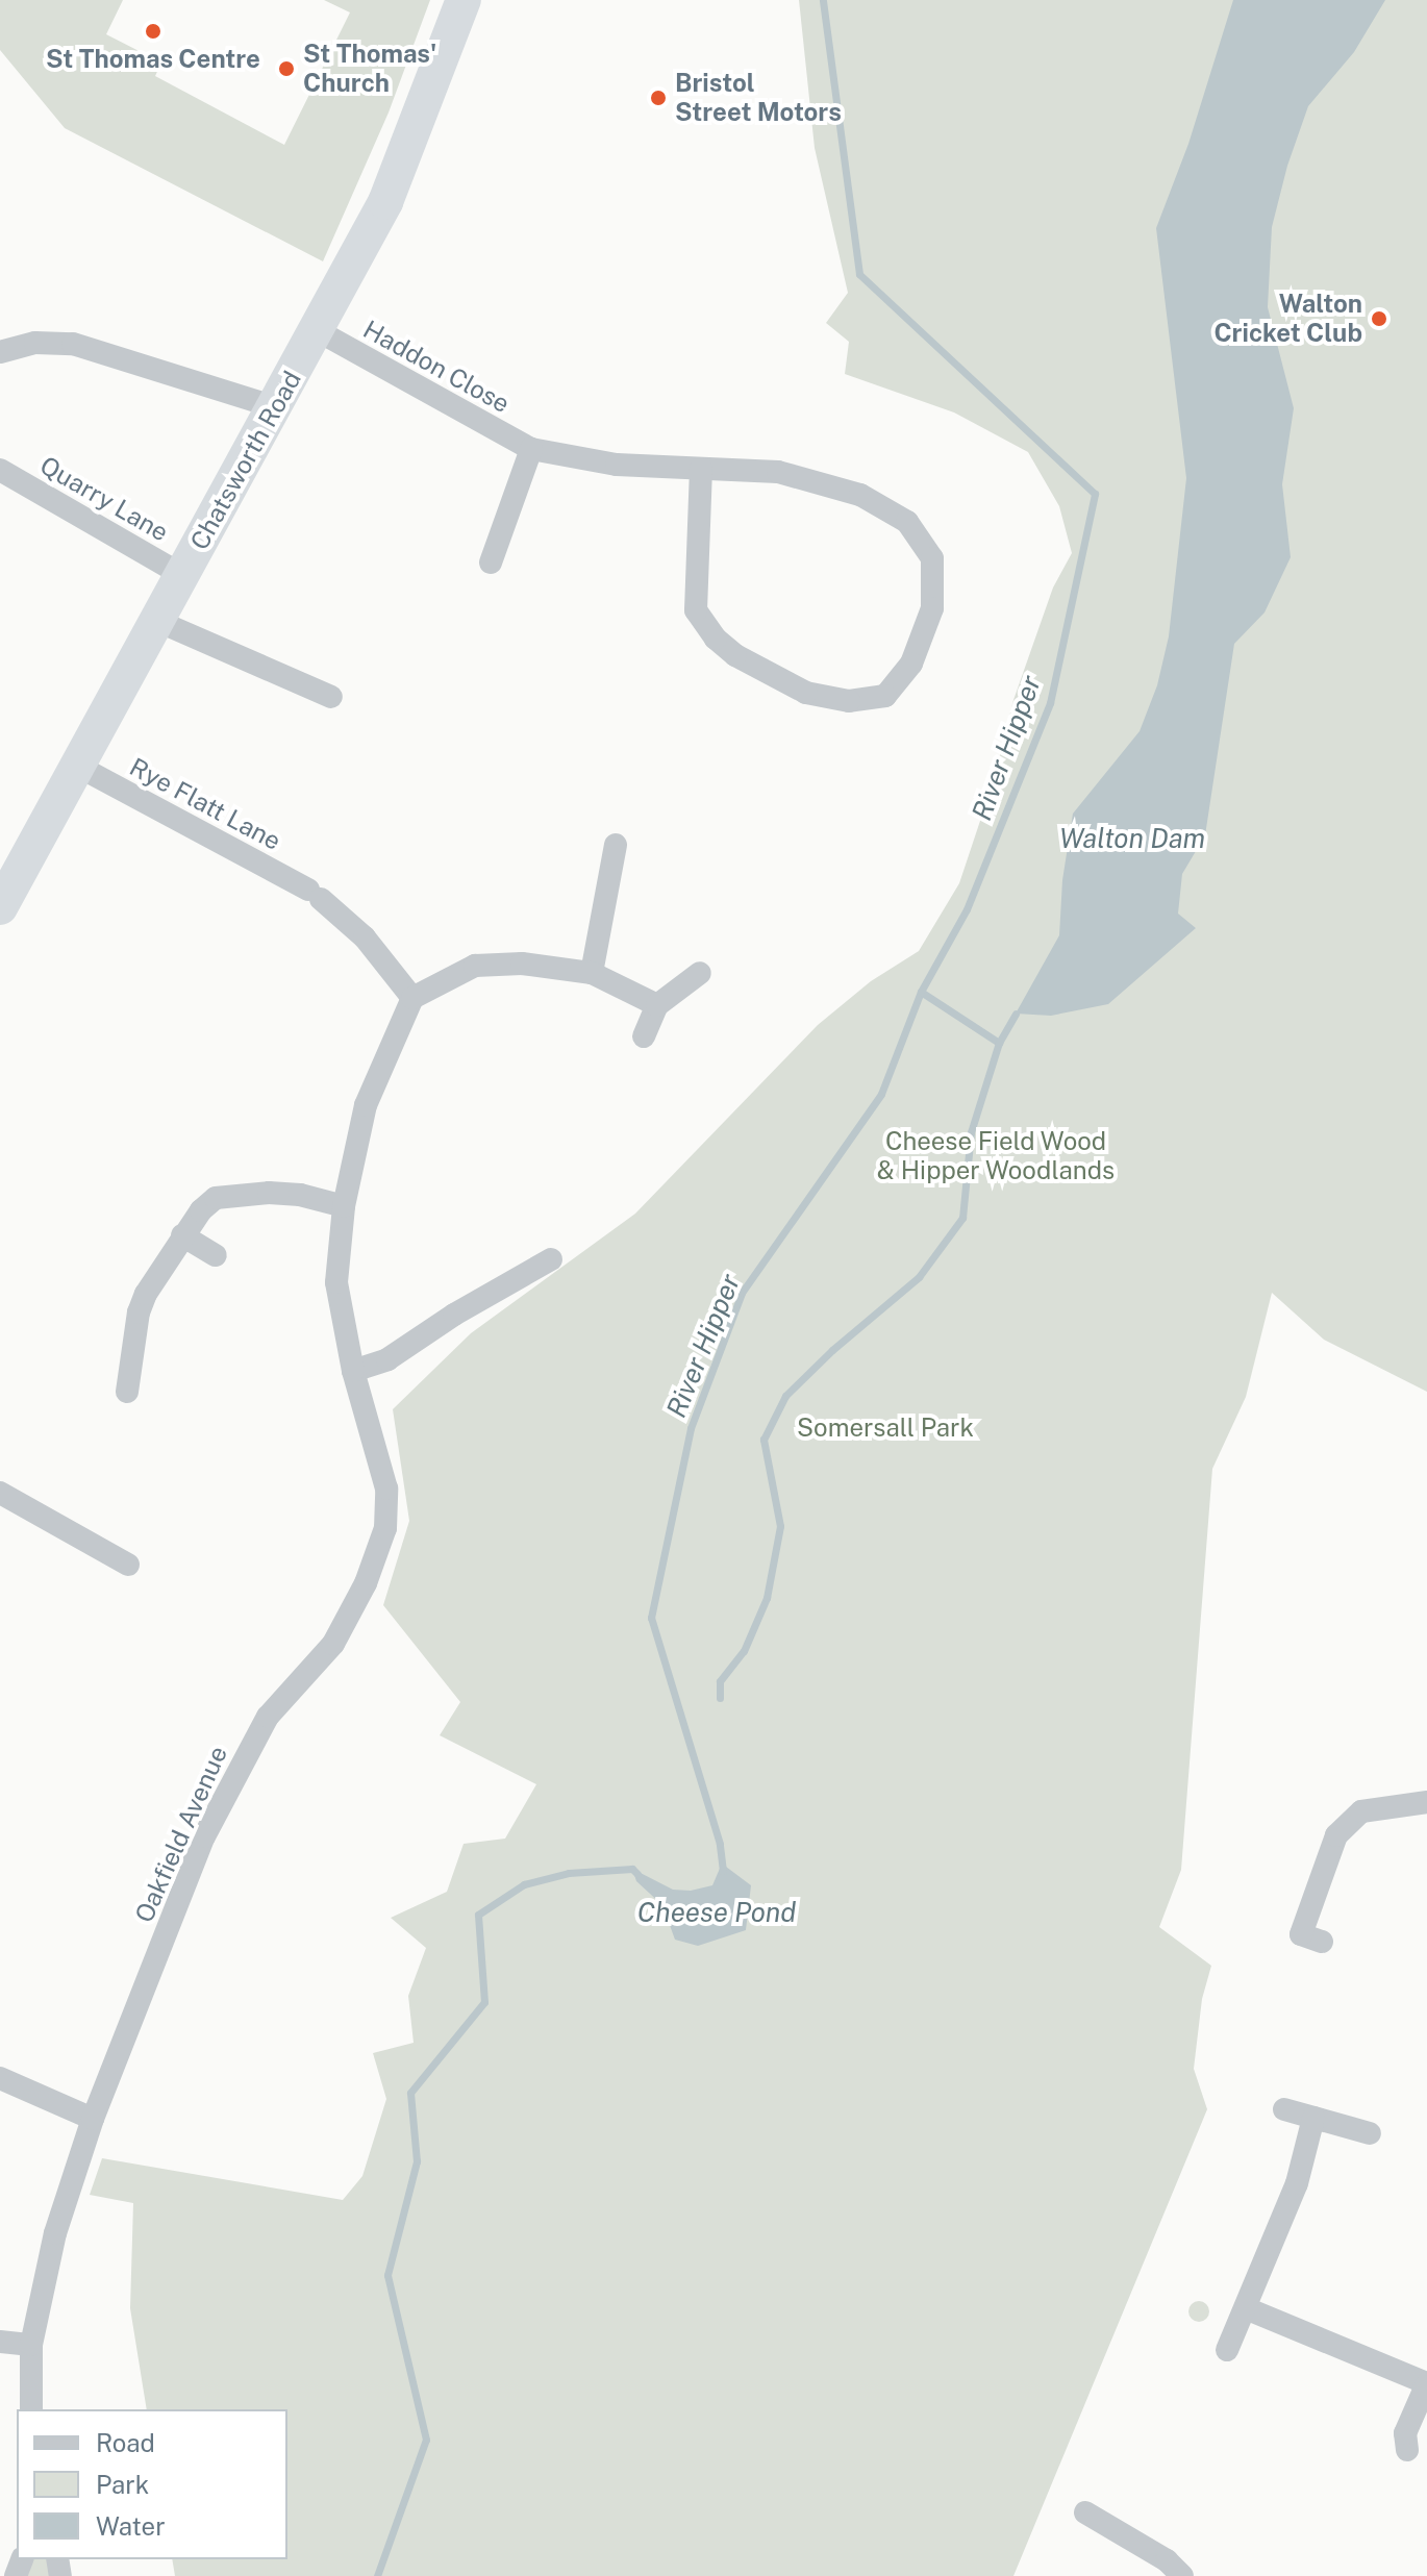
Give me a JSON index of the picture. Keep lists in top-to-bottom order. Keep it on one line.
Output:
{"streets":{"highway":["Chatsworth Road"],"street":["Haddon Close","Quarry Lane","Rye Flatt Lane","Oakfield Avenue"]},"crossings":[["Haddon Close","Chatsworth Road"],["Chatsworth Road","Quarry Lane"],["Chatsworth Road","Rye Flatt Lane"],["Rye Flatt Lane","Oakfield Avenue"]],"water":["River Hipper","Walton Dam","Cheese Pond"],"parks":["Cheese Field Wood & Hipper Woodlands","Somersall Park"],"places":["St Thomas Centre","St Thomas' Church","Bristol Street Motors","Walton Cricket Club"],"legend":["Road","Park","Water"]}
